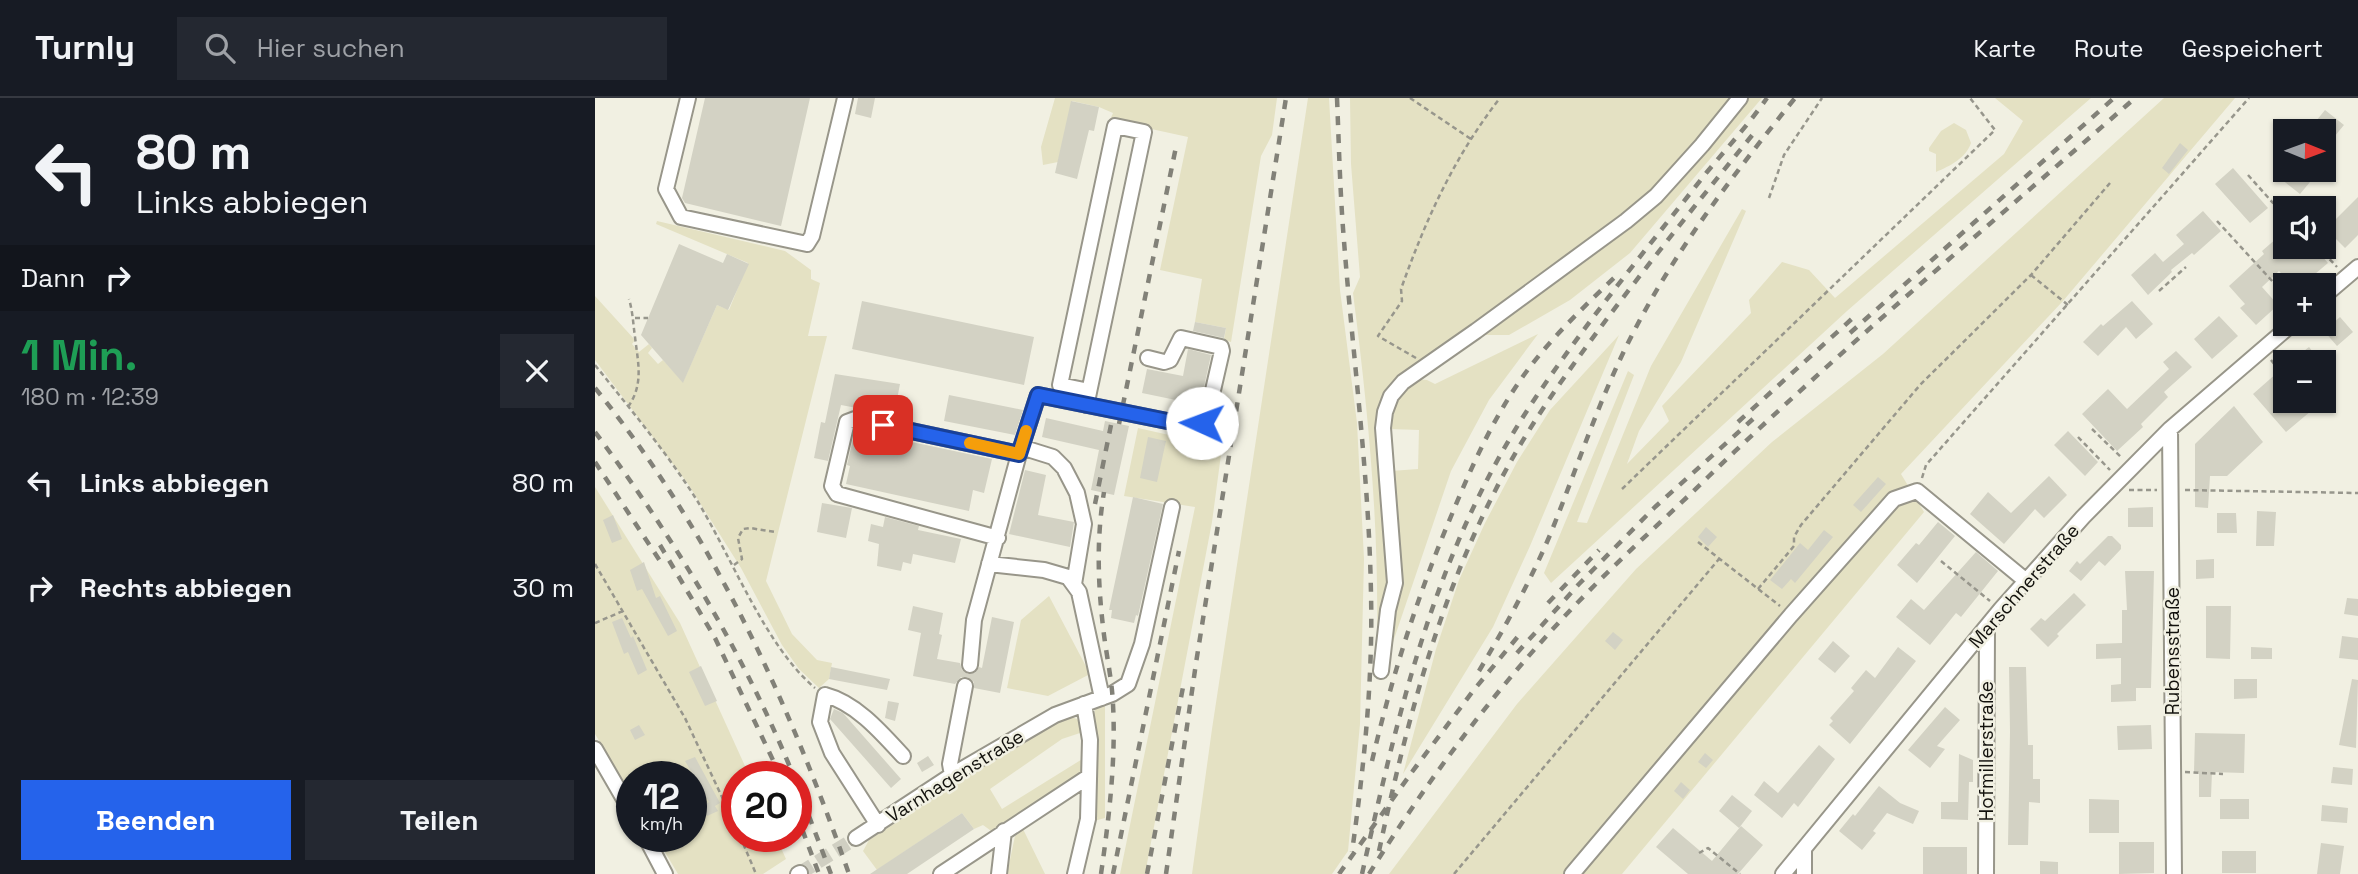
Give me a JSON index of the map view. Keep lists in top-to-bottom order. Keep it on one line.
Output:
{"streets":{"street":["Marschnerstraße","Rubensstraße","Hofmillerstraße","Varnhagenstraße"]},"crossings":[["Marschnerstraße","Rubensstraße"],["Marschnerstraße","Hofmillerstraße"]],"north":"right","page":{"header":"Turnly","search":"Hier suchen","nav":["Karte","Route","Gespeichert"],"turn":["80 m","Links abbiegen"],"map_buttons":["+","−"],"then":"Dann","heading":["1 Min.","180 m · 12:39"],"list":[{"name":"Links abbiegen","value":"80 m"},{"name":"Rechts abbiegen","value":"30 m"}],"speed":"12 km/h","limit":"20","buttons":["Beenden","Teilen"]}}
